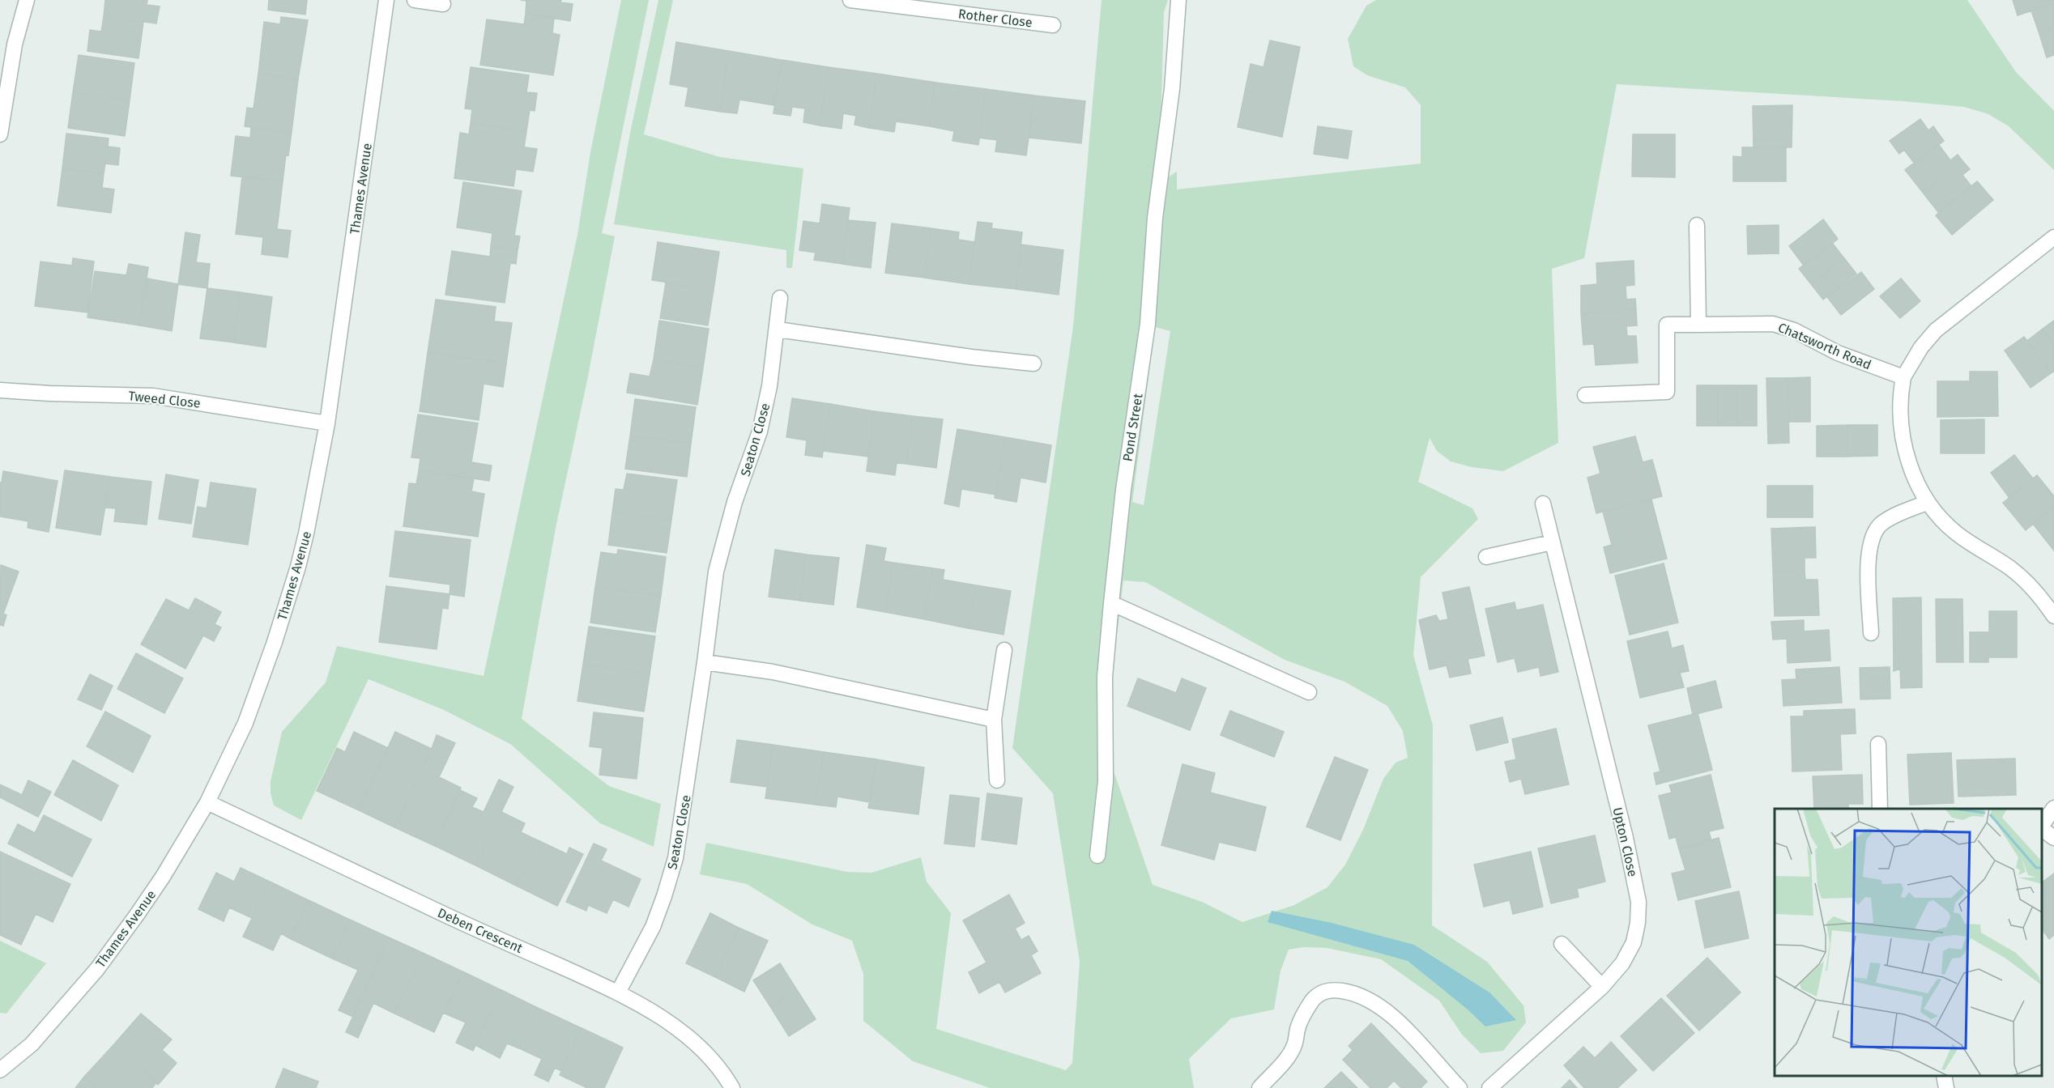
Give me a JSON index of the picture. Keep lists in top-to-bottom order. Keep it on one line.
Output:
{"streets":{"street":["Rother Close","Thames Avenue","Chatsworth Road","Tweed Close","Pond Street","Seaton Close","Upton Close","Deben Crescent"]},"crossings":[["Thames Avenue","Tweed Close"],["Thames Avenue","Deben Crescent"],["Seaton Close","Deben Crescent"]]}
